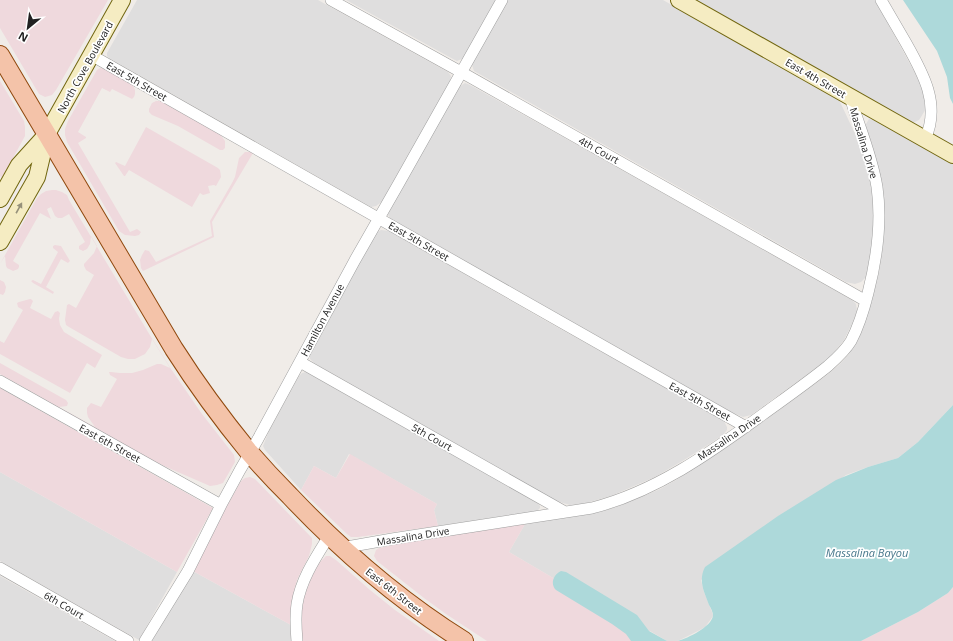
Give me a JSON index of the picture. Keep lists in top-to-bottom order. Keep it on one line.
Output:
{"streets":{"main road":["East 6th Street"],"street":["North Cove Boulevard","East 4th Street","East 5th Street","Massalina Drive","4th Court","Hamilton Avenue","5th Court","6th Court"]},"crossings":[["North Cove Boulevard","East 5th Street"],["North Cove Boulevard","East 6th Street"],["East 4th Street","Massalina Drive"],["East 5th Street","Massalina Drive"],["East 5th Street","Hamilton Avenue"],["Massalina Drive","4th Court"],["Massalina Drive","5th Court"],["Massalina Drive","East 6th Street"],["4th Court","Hamilton Avenue"],["Hamilton Avenue","5th Court"],["Hamilton Avenue","East 6th Street"]],"water":["Massalina Bayou"],"north":"bottom left"}
